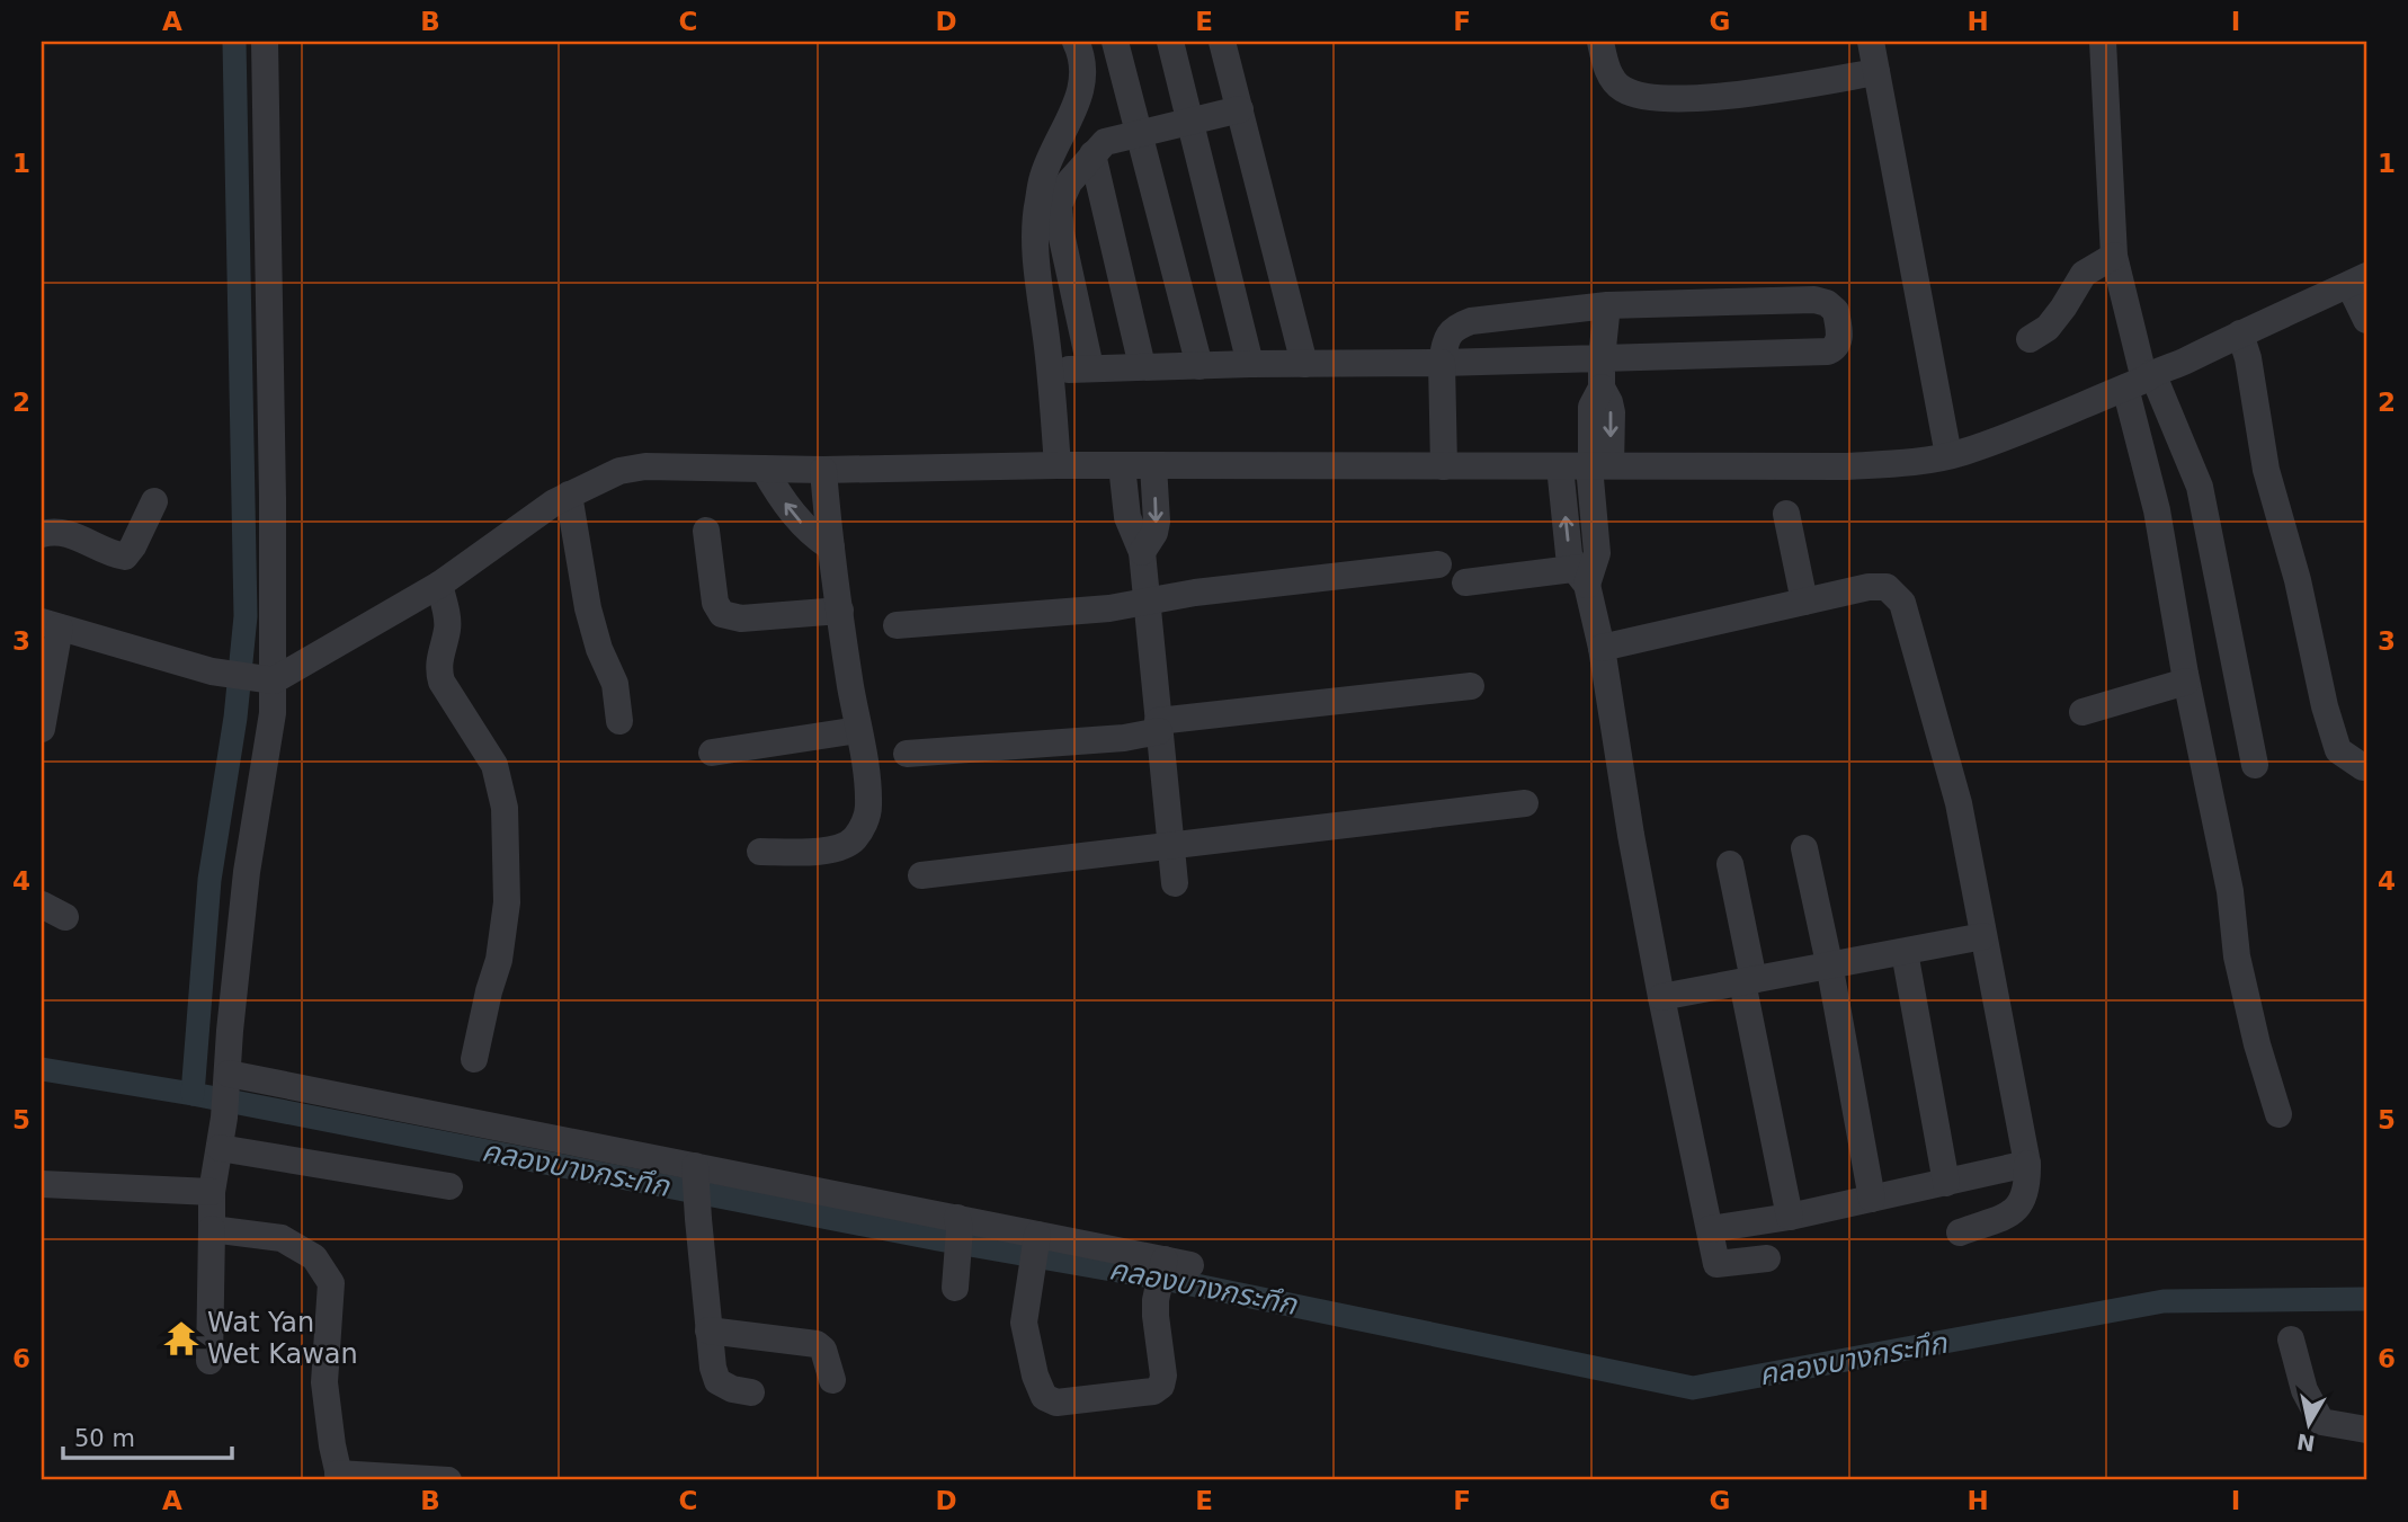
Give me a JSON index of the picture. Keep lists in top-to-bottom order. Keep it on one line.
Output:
{"water":["คลองบางกระทึก"],"places":{"temple":["Wat Yan Wet Kawan"]},"scale_bar":"50 m","north":"bottom","grid":{"columns":["A","B","C","D","E","F","G","H","I"],"rows":["1","2","3","4","5","6"]}}
